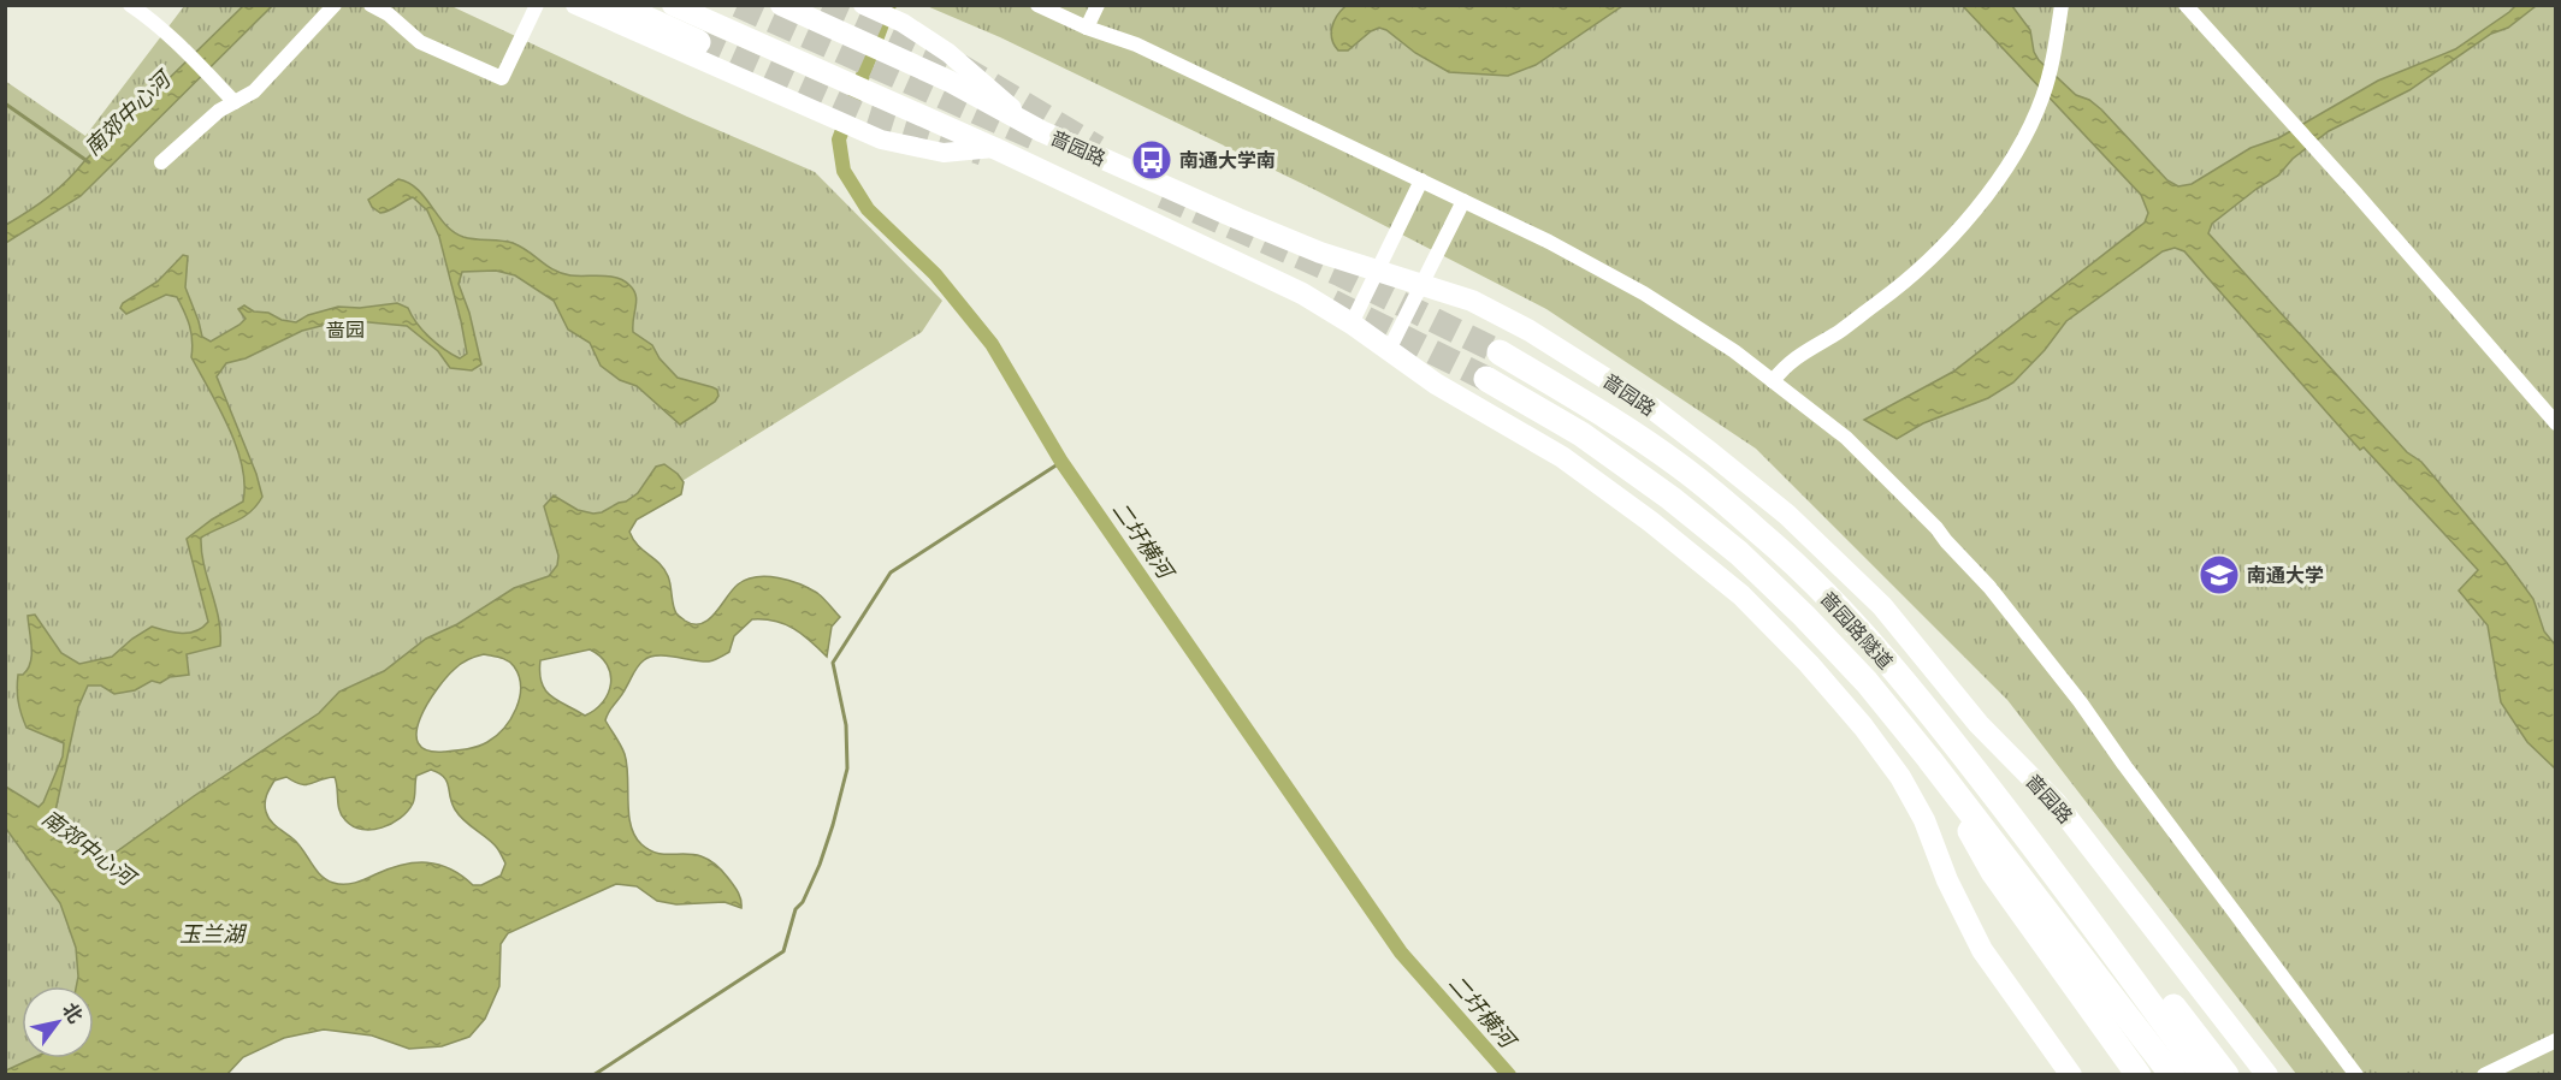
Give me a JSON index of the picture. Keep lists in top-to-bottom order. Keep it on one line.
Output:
{"streets":{"highway":["啬园路隧道"],"main road":["啬园路"]},"water":["南郊中心河","二圩横河","玉兰湖"],"parks":["啬园"],"places":{"bus stop":["南通大学南"],"school or university":["南通大学"]},"north":"top right"}
